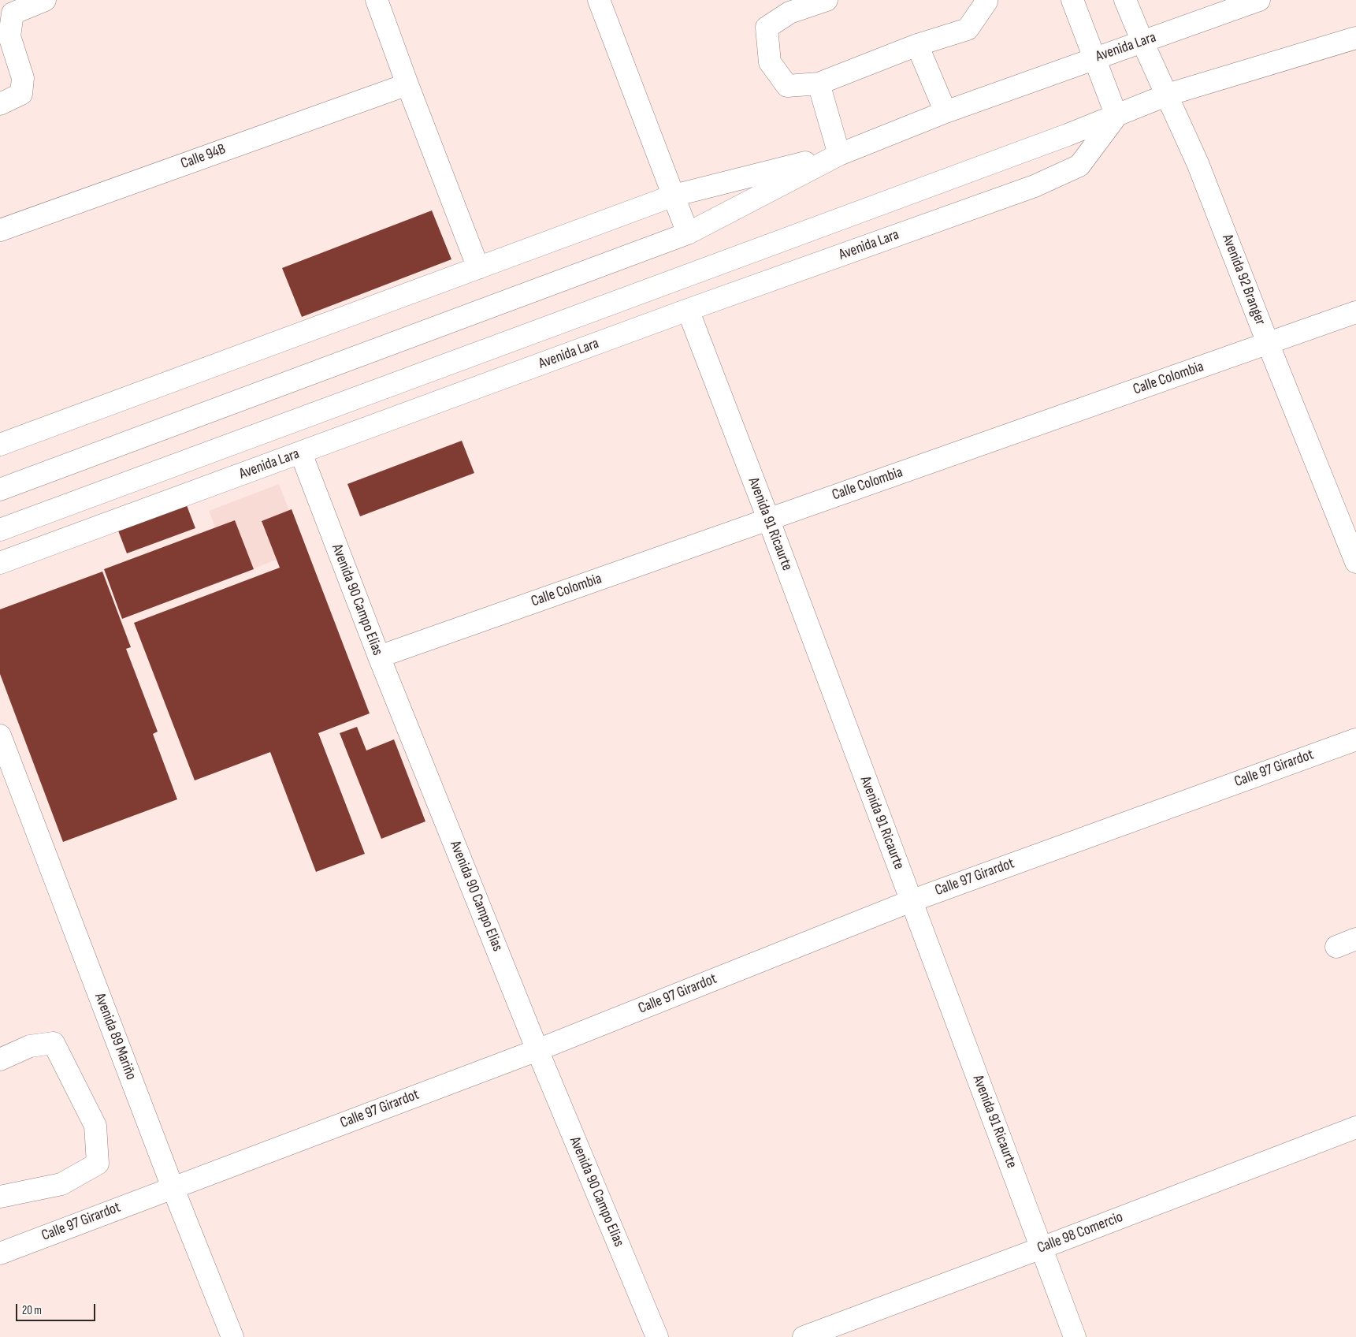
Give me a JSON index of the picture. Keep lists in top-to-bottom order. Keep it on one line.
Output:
{"streets":{"street":["Avenida Lara","Calle 94B","Avenida 92 Branger","Calle Colombia","Avenida 91 Ricaurte","Avenida 90 Campo Elias","Calle 97 Girardot","Avenida 89 Mariño","Calle 98 Comercio"]},"crossings":[["Avenida Lara","Avenida 92 Branger"],["Avenida Lara","Avenida 91 Ricaurte"],["Avenida Lara","Avenida 90 Campo Elias"],["Avenida 92 Branger","Calle Colombia"],["Calle Colombia","Avenida 91 Ricaurte"],["Calle Colombia","Avenida 90 Campo Elias"],["Avenida 91 Ricaurte","Calle 97 Girardot"],["Avenida 91 Ricaurte","Calle 98 Comercio"],["Avenida 90 Campo Elias","Calle 97 Girardot"],["Calle 97 Girardot","Avenida 89 Mariño"]],"scale_bar":"20 m"}
